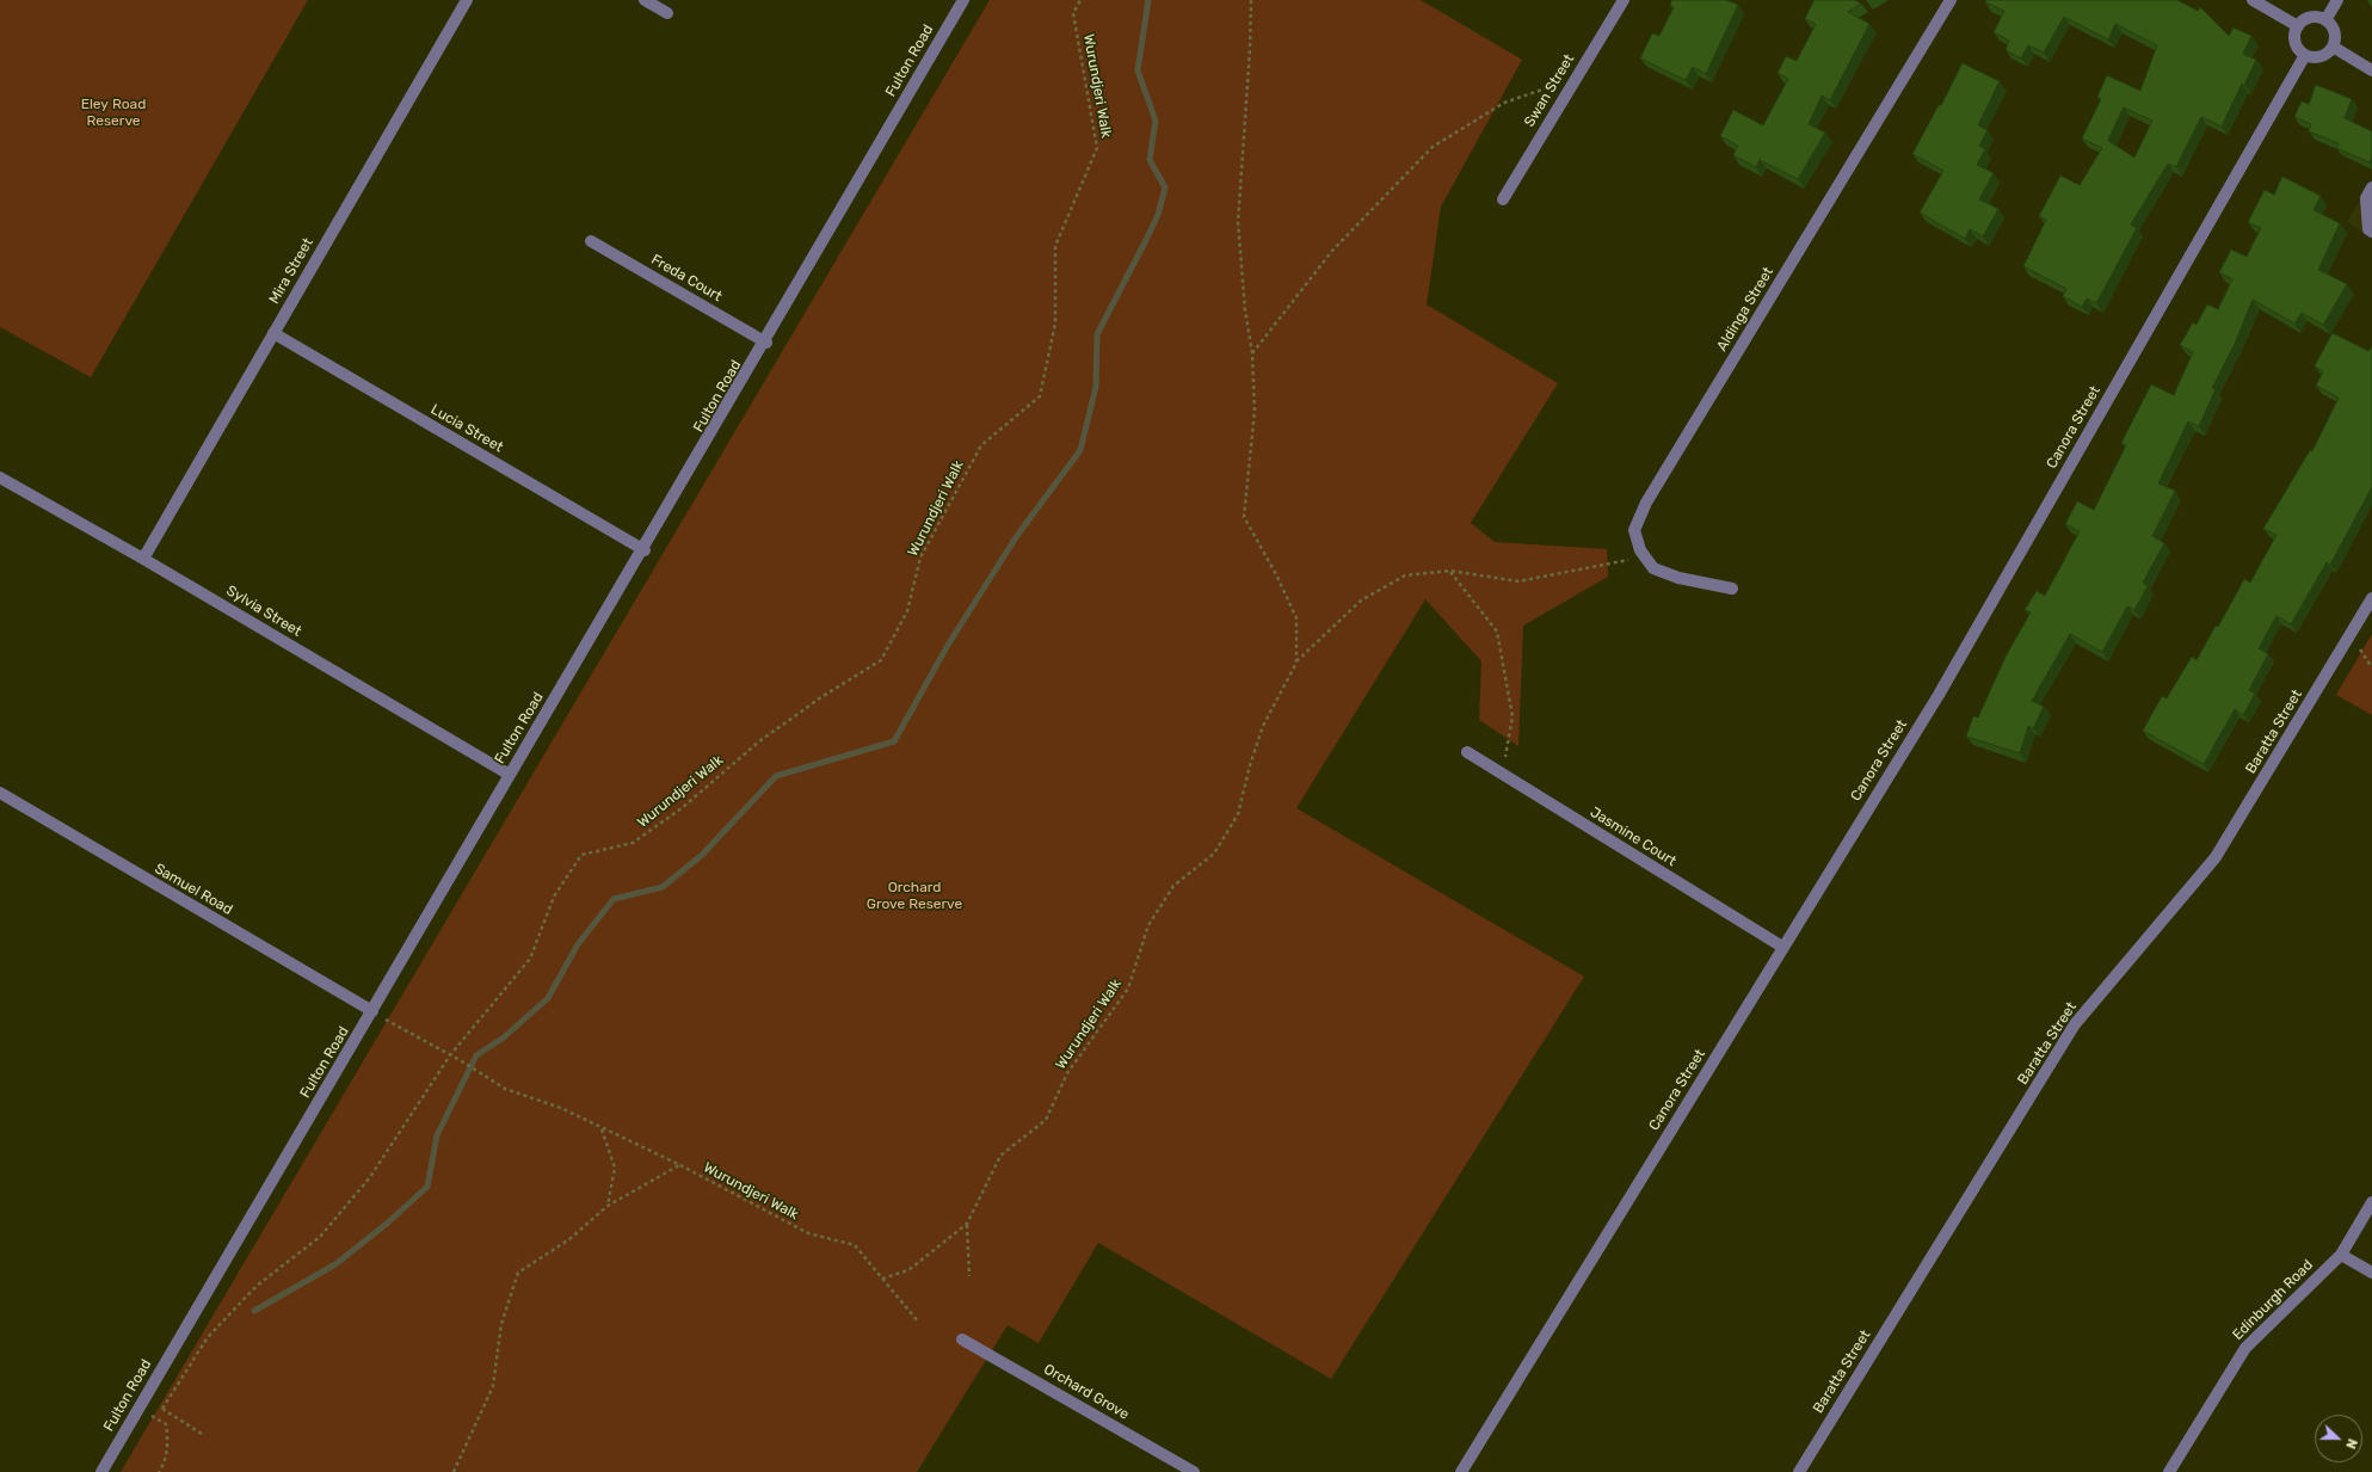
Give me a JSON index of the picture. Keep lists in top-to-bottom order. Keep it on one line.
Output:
{"streets":{"street":["Fulton Road","Swan Street","Mira Street","Freda Court","Aldinga Street","Canora Street","Lucia Street","Sylvia Street","Baratta Street","Jasmine Court","Samuel Road","Edinburgh Road","Orchard Grove"],"path":["Wurundjeri Walk"]},"crossings":[["Fulton Road","Wurundjeri Walk"],["Fulton Road","Freda Court"],["Fulton Road","Lucia Street"],["Fulton Road","Sylvia Street"],["Fulton Road","Samuel Road"],["Wurundjeri Walk","Samuel Road"],["Mira Street","Lucia Street"],["Mira Street","Sylvia Street"],["Canora Street","Jasmine Court"]],"parks":["Eley Road Reserve","Orchard Grove Reserve"],"north":"right"}
